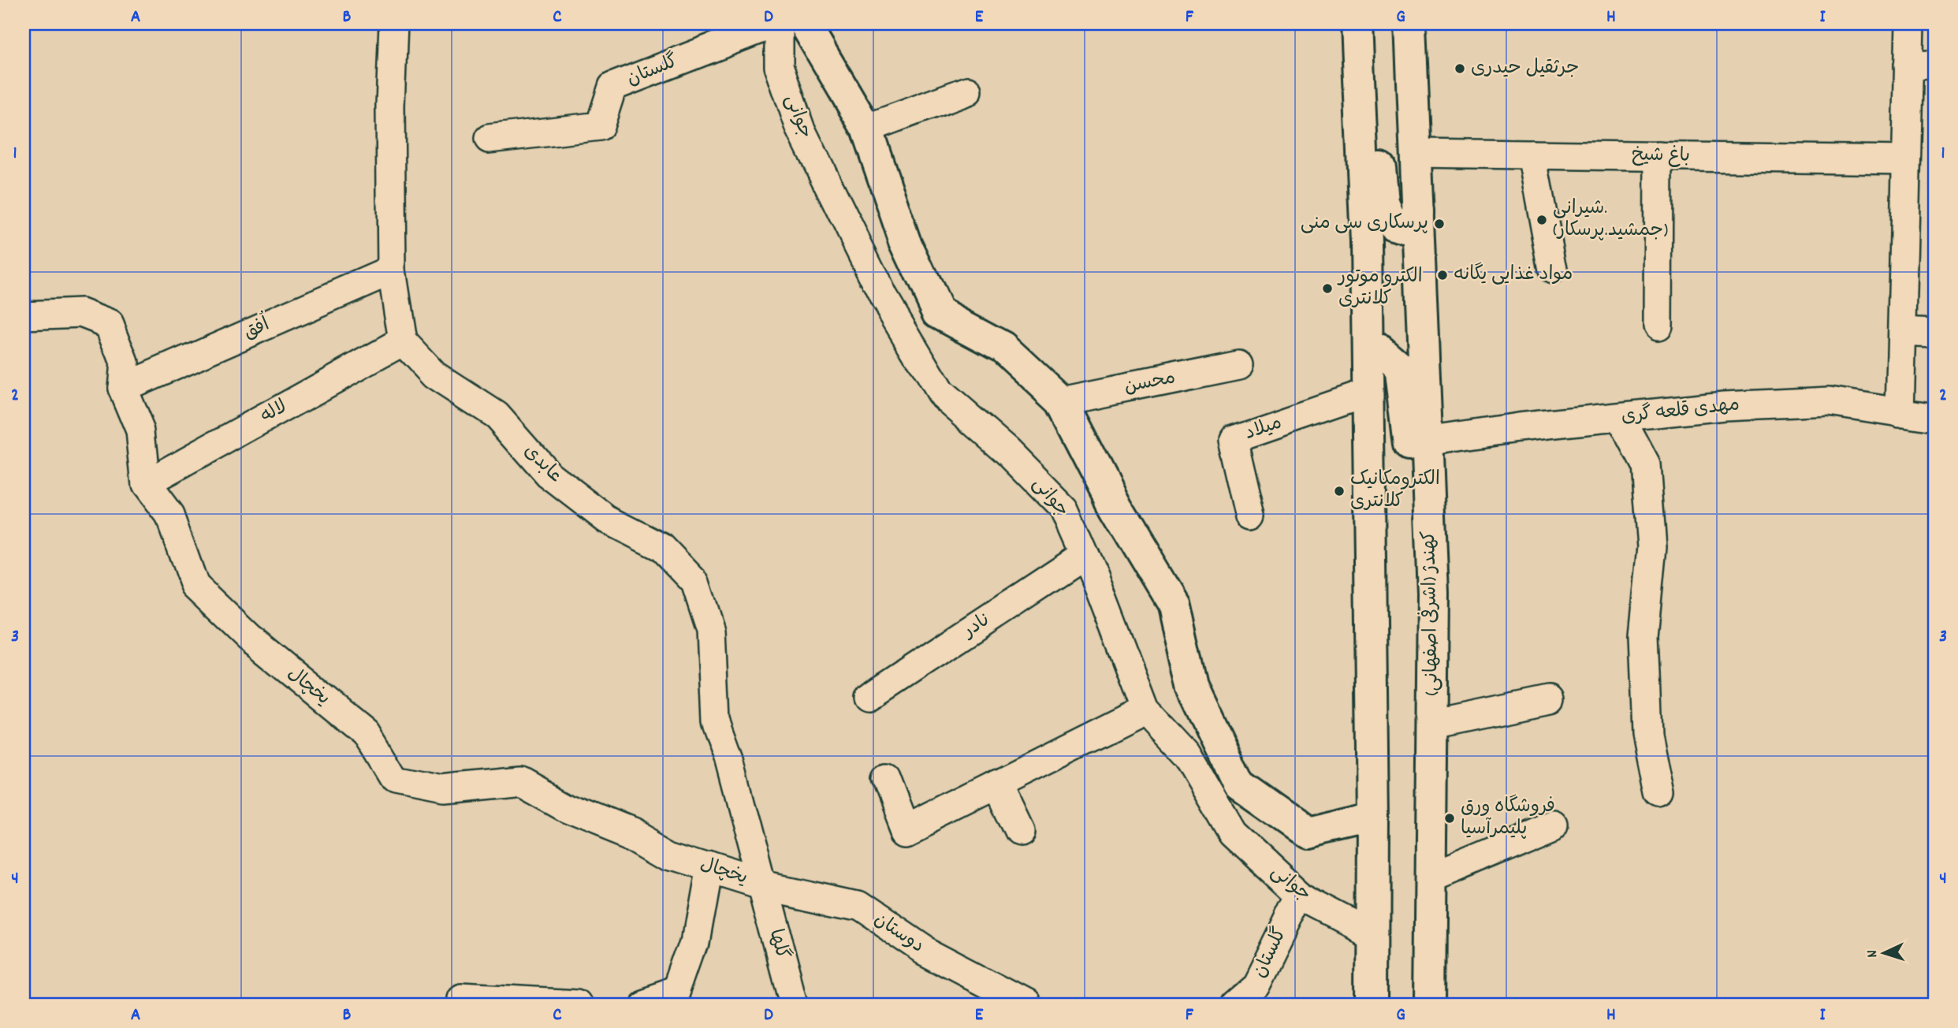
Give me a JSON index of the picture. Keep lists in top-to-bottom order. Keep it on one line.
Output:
{"streets":{"main road":["کهندژ (اشرفی اصفهانی)"],"street":["گلستان","جوانی","باغ شیخ","اُفق","محسن","مهدی قلعه گری","لاله","میلاد","عابدی","نادر","یخچال","دوستان","گلها"]},"crossings":[["گلستان","جوانی"],["جوانی","نادر"],["باغ شیخ","کهندژ (اشرفی اصفهانی)"],["مهدی قلعه گری","کهندژ (اشرفی اصفهانی)"],["لاله","عابدی"],["لاله","یخچال"],["عابدی","یخچال"],["عابدی","دوستان"],["عابدی","گلها"],["یخچال","دوستان"],["یخچال","گلها"],["دوستان","گلها"]],"places":["جرثقیل حیدری","شیرانی. (جمشید.پرسکار)","پرسکاری سی منی","مواد غذایی یگانه","الکترو موتور کلانتری","الکترومکانیک کلانتری","فروشگاه ورق پلیمرآسیا"],"north":"left","grid":{"columns":["A","B","C","D","E","F","G","H","I"],"rows":["1","2","3","4"]}}
